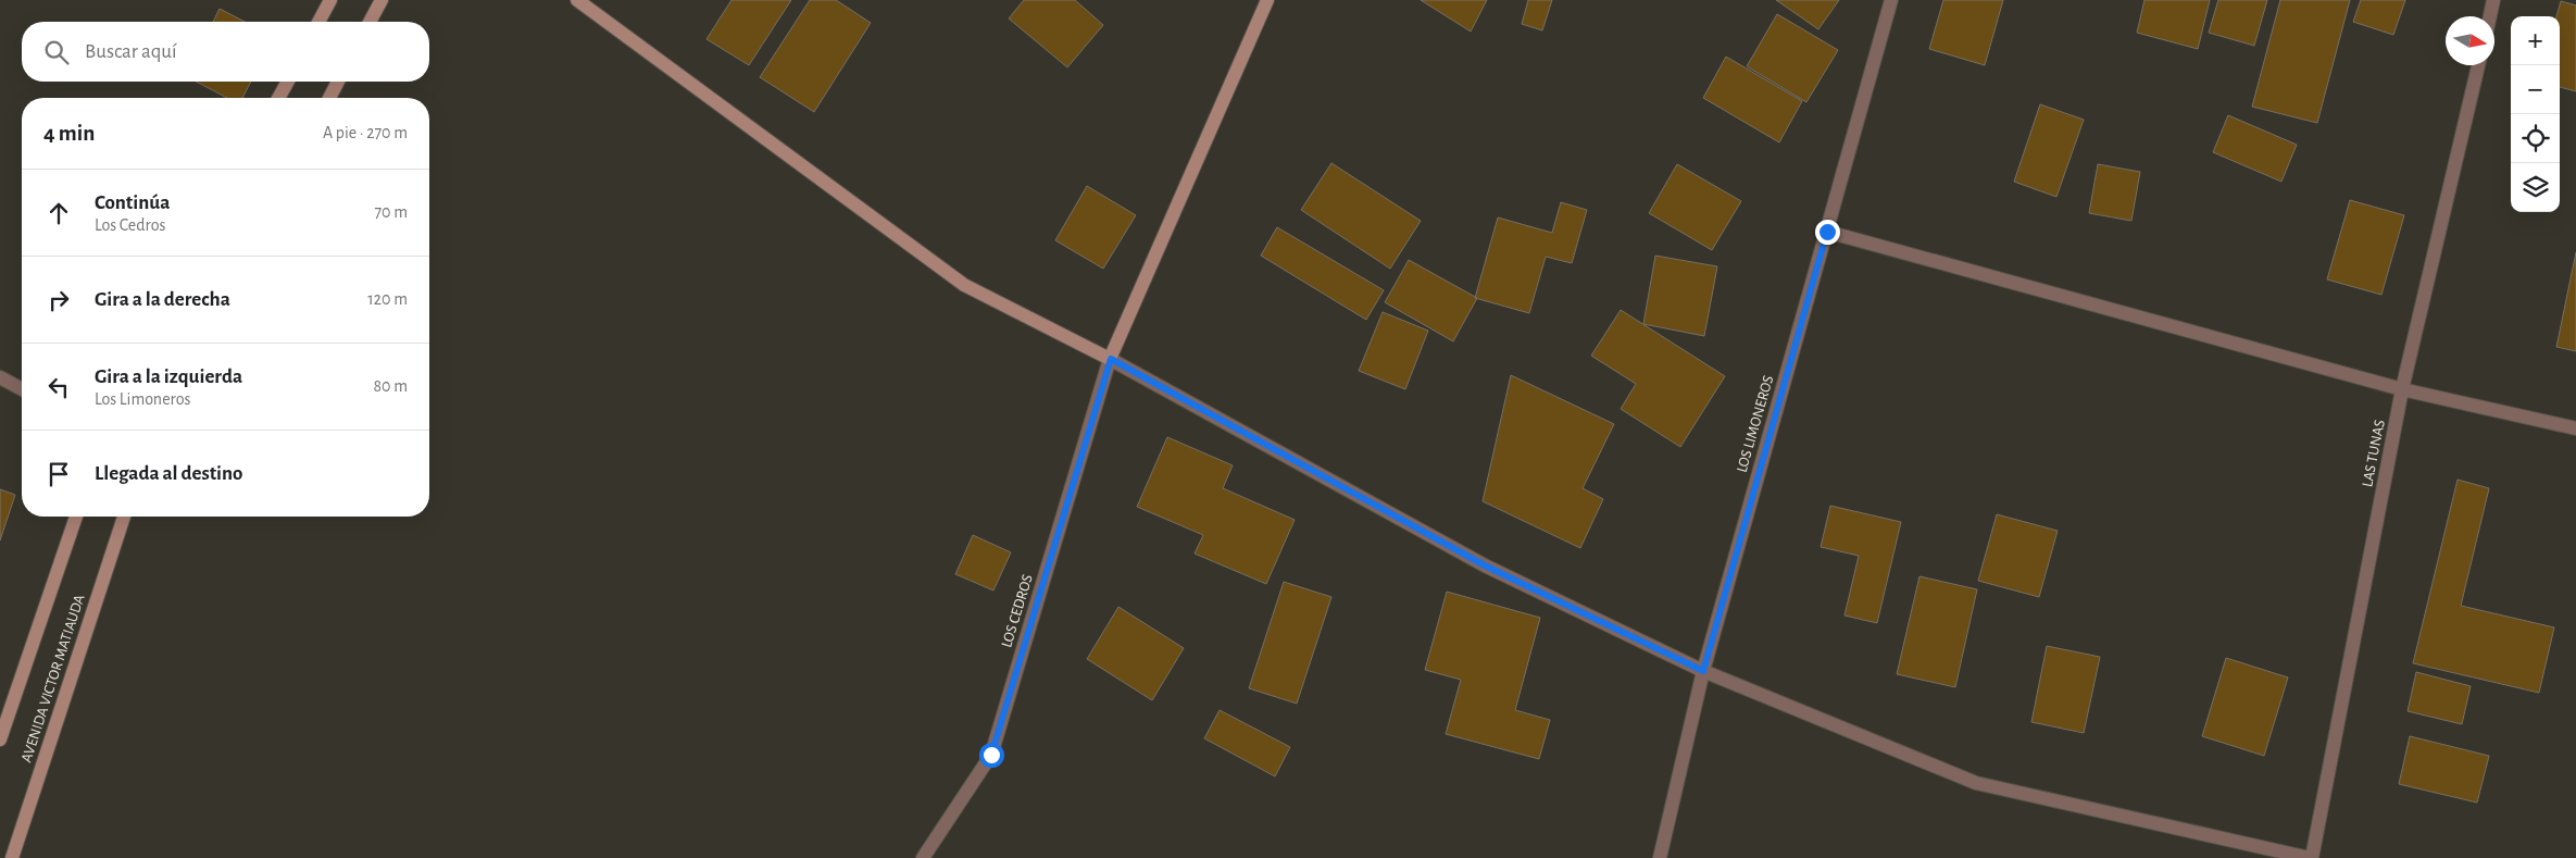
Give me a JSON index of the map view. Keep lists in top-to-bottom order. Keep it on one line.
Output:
{"streets":{"street":["LOS LIMONEROS","LAS TUNAS","LOS CEDROS","AVENIDA VICTOR MATIAUDA"]},"north":"right","page":{"map_buttons":["+","−"],"search":"Buscar aquí","heading":["4 min","A pie · 270 m"],"list":[["Continúa","Los Cedros","70 m"],["Gira a la derecha","120 m"],["Gira a la izquierda","Los Limoneros","80 m"],"Llegada al destino"]}}
